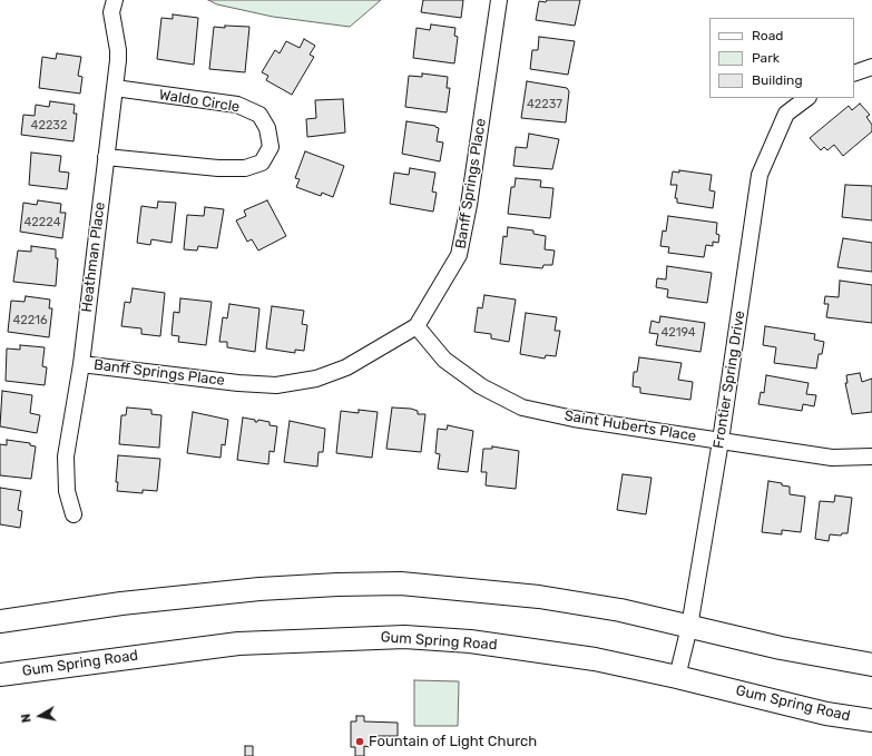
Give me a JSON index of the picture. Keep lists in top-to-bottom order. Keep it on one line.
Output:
{"streets":{"main road":["Gum Spring Road"],"street":["Waldo Circle","Banff Springs Place","Heathman Place","Frontier Spring Drive","Saint Huberts Place"]},"crossings":[["Waldo Circle","Heathman Place"],["Banff Springs Place","Heathman Place"],["Banff Springs Place","Saint Huberts Place"],["Frontier Spring Drive","Saint Huberts Place"],["Frontier Spring Drive","Gum Spring Road"]],"places":["Fountain of Light Church"],"house_numbers":["42237","42232","42224","42216","42194"],"legend":["Road","Park","Building"],"north":"left"}
